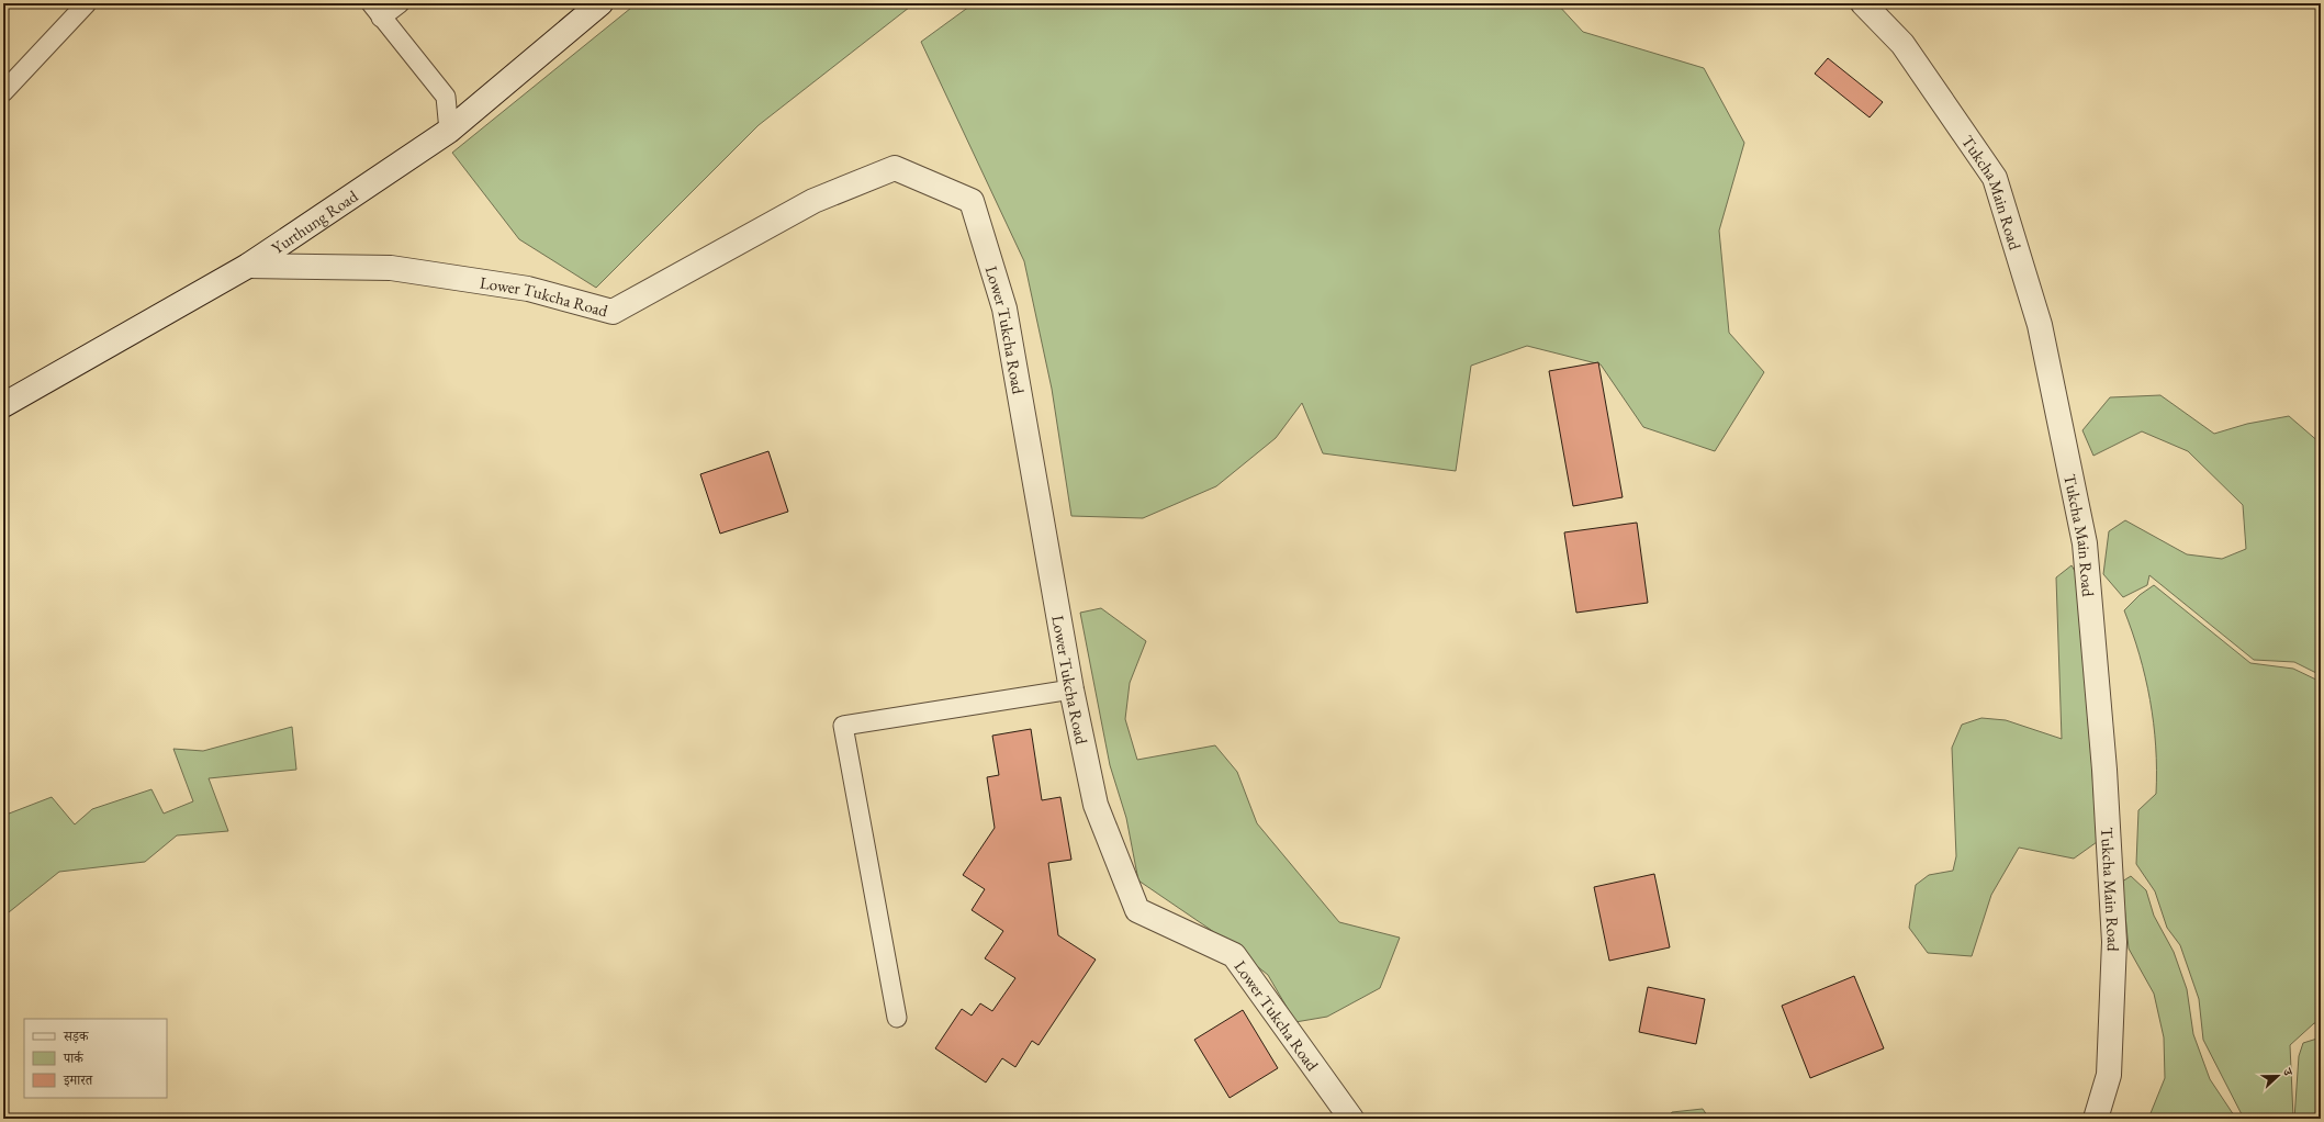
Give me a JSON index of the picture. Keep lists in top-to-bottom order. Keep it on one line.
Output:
{"streets":{"street":["Tukcha Main Road","Yurthung Road","Lower Tukcha Road"]},"crossings":[["Yurthung Road","Lower Tukcha Road"]],"legend":["सड़क","पार्क","इमारत"],"north":"right"}
